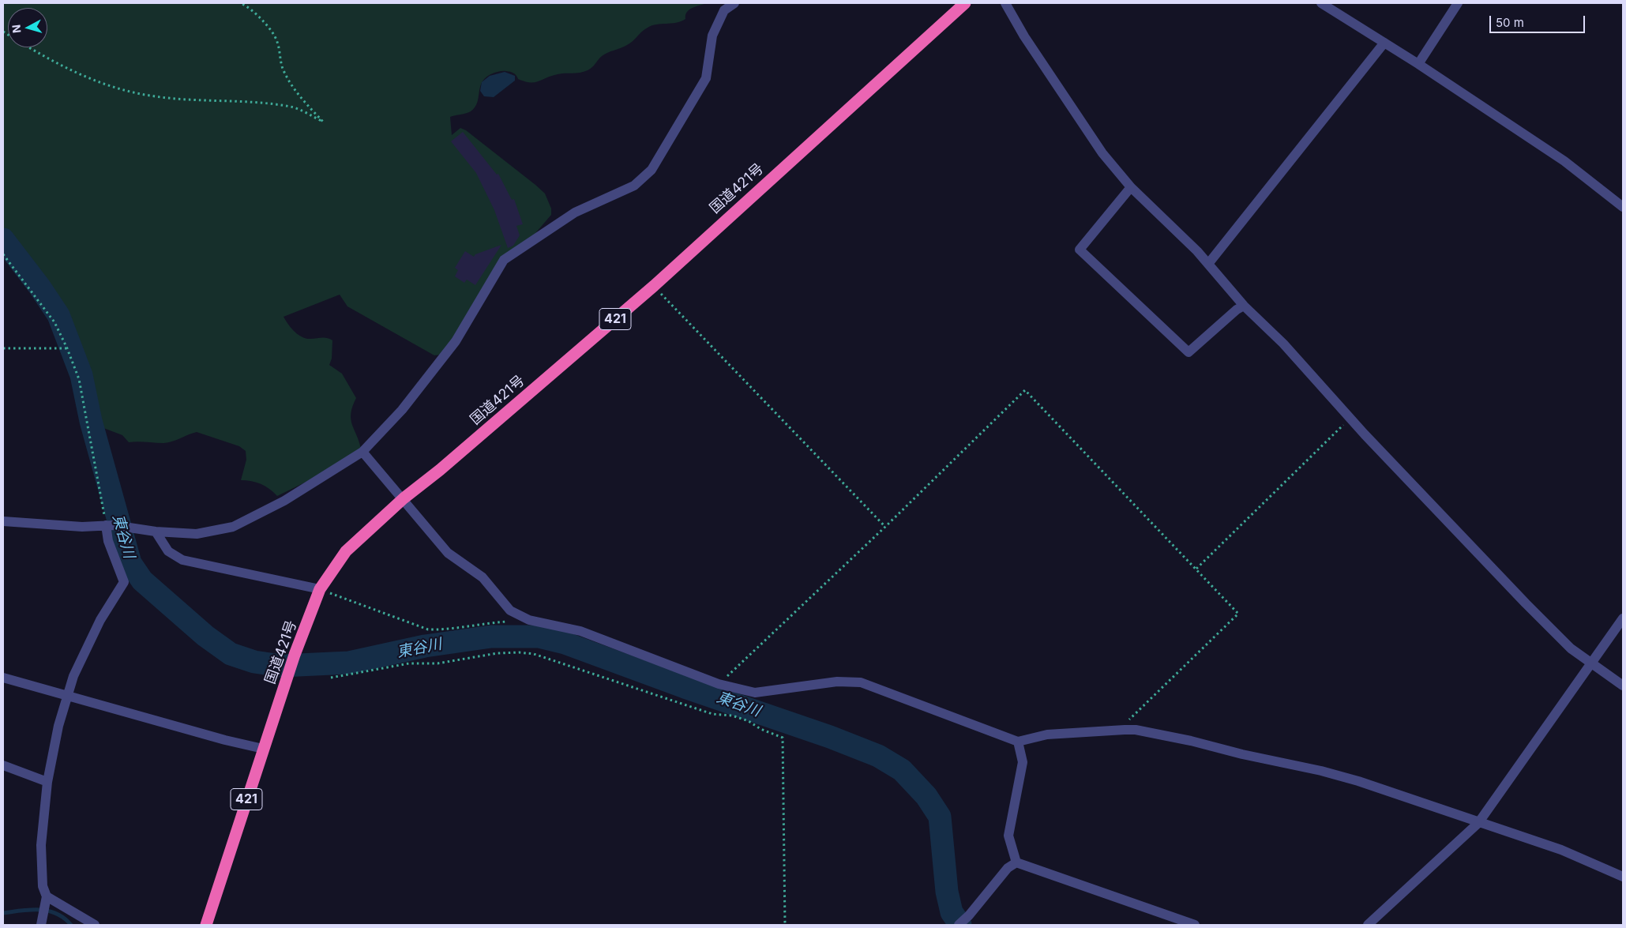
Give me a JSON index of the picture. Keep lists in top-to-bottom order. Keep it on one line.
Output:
{"streets":{"highway":["国道421号","421"]},"water":["東谷川"],"scale_bar":"50 m","north":"left"}
